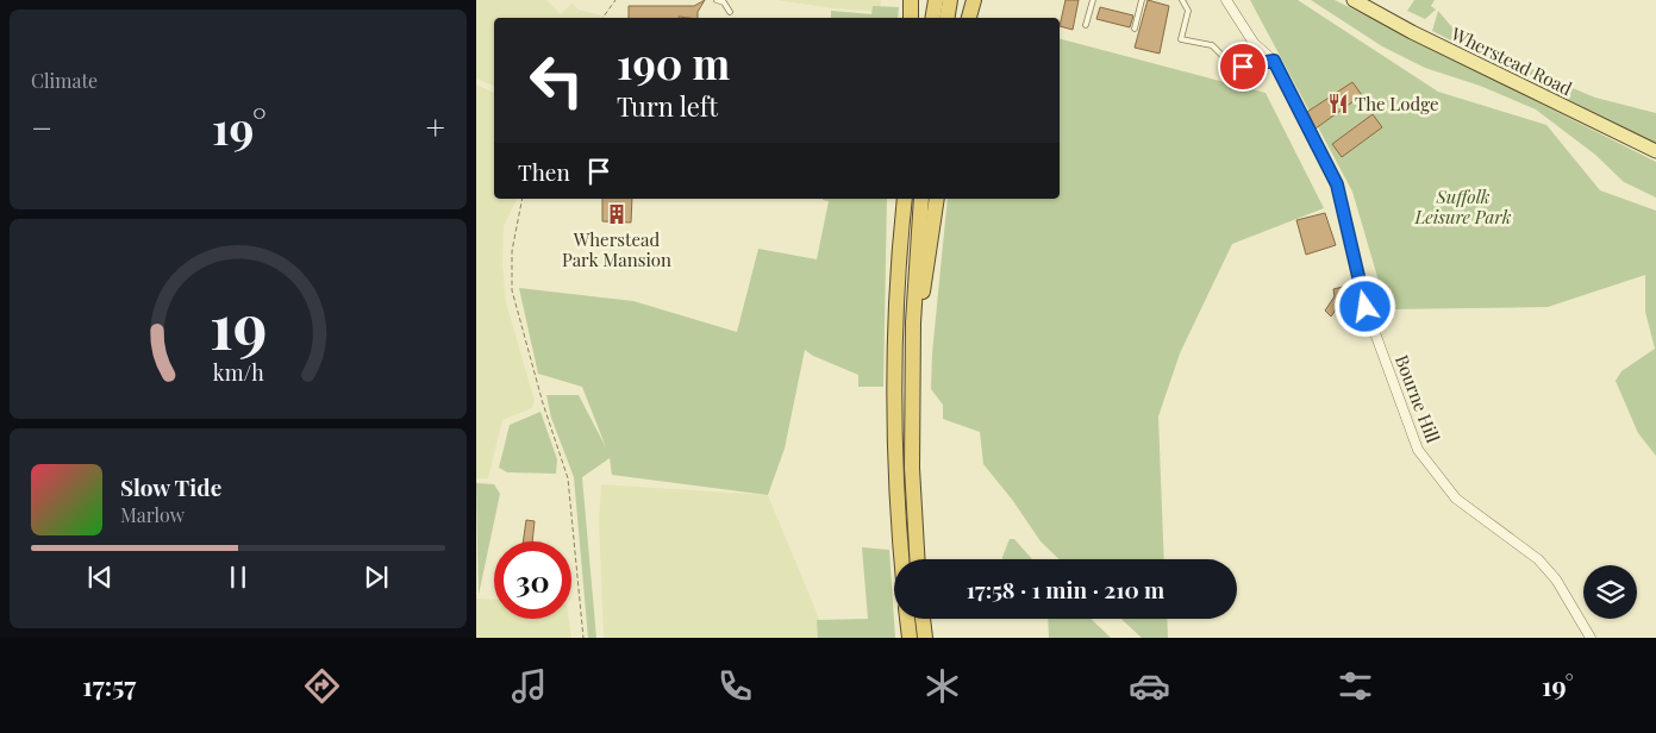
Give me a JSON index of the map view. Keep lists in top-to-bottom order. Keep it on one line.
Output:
{"streets":{"main road":["Wherstead Road"],"street":["Bourne Hill"]},"parks":["Suffolk Leisure Park"],"places":{"restaurant":["The Lodge"],"building":["Wherstead Park Mansion"]},"page":{"tile":"Climate","turn":["190 m","Turn left"],"heat":["−","19°","+"],"then":"Then","song":["Slow Tide","Marlow"],"limit":"30","trip":"17:58 · 1 min · 210 m","tabs":["17:57","19°"],"gauge":["19","km/h"]}}
